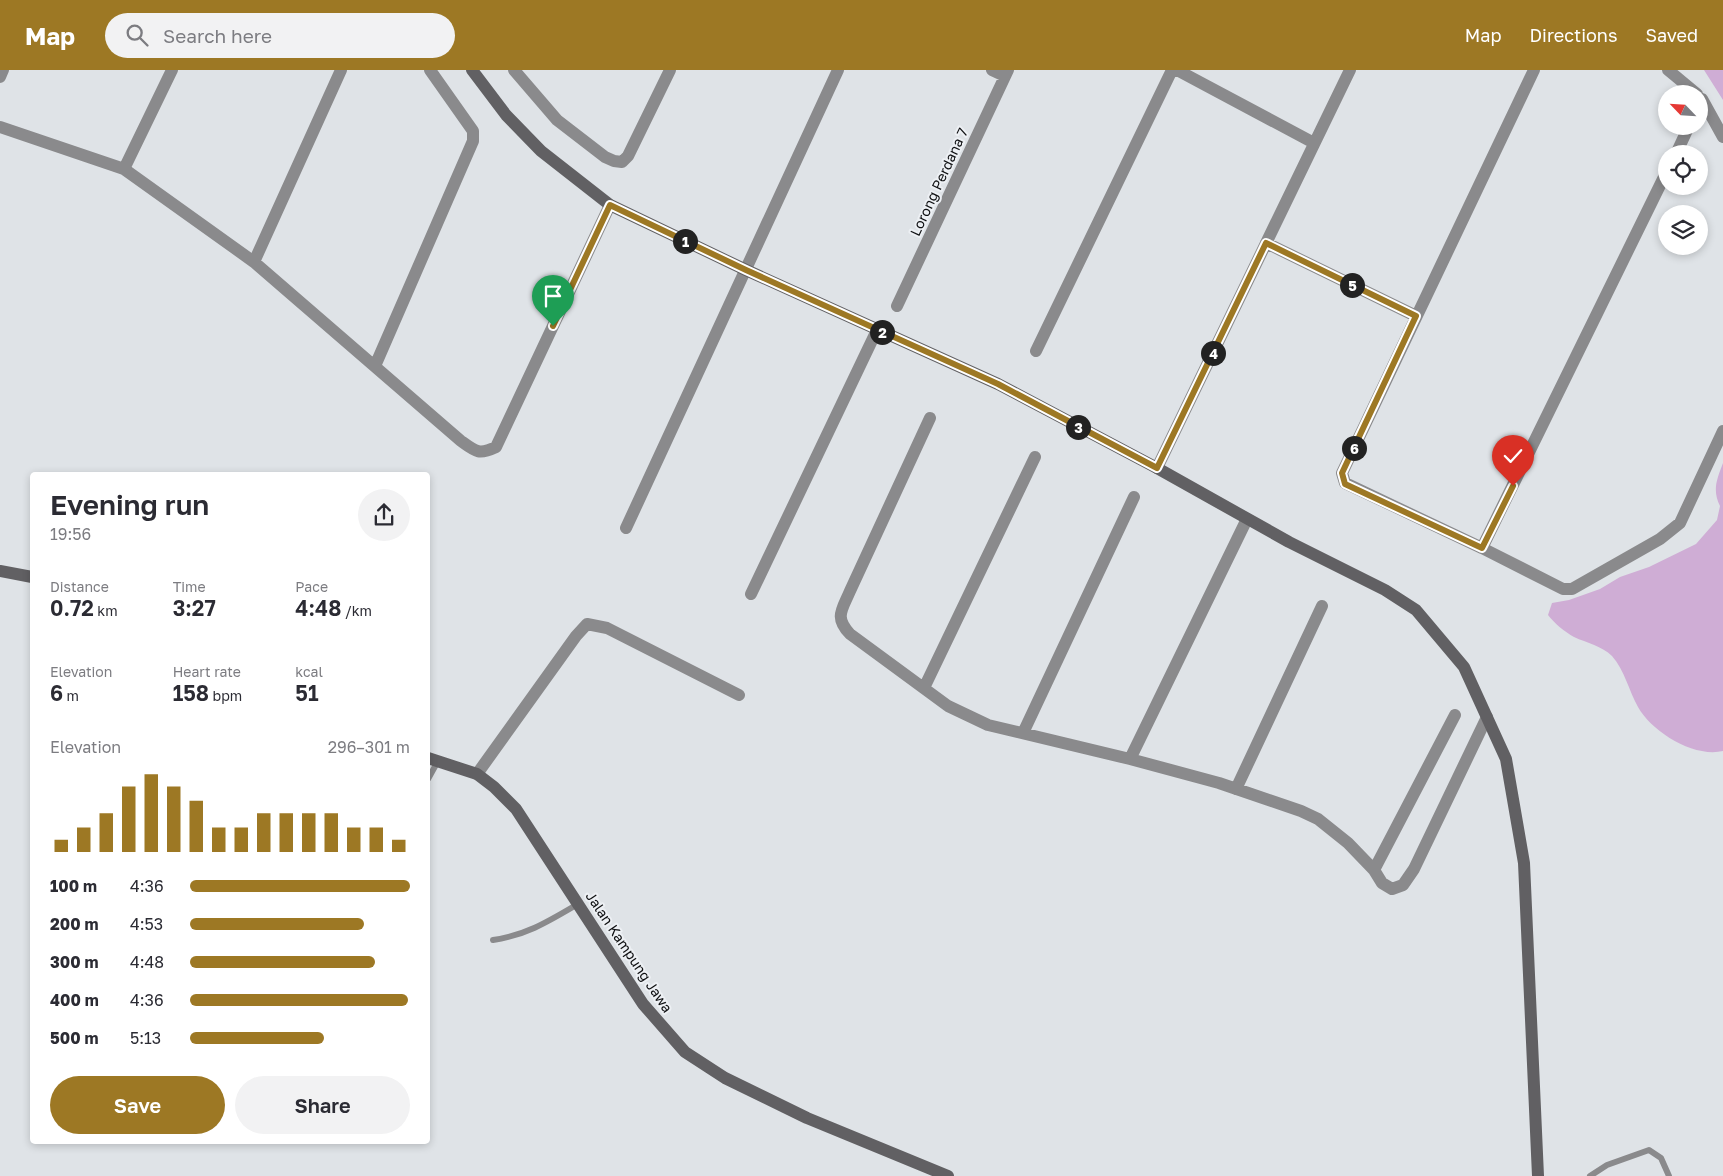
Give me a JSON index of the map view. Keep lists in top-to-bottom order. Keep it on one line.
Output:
{"streets":{"street":["Lorong Perdana 7","Jalan Kampung Jawa"]},"north":"top left","page":{"header":"Map","search":"Search here","nav":["Map","Directions","Saved"],"pins":["1","5","2","4","3","6"],"heading":["Evening run","19:56"],"stats":[["Distance","0.72 km"],["Time","3:27"],["Pace","4:48 /km"],["Elevation","6 m"],["Heart rate","158 bpm"],["kcal","51"]],"chart":["Elevation","296–301 m"],"list":[{"name":"100 m","note":"4:36"},{"name":"200 m","note":"4:53"},{"name":"300 m","note":"4:48"},{"name":"400 m","note":"4:36"},{"name":"500 m","note":"5:13"}],"buttons":["Save","Share"]}}
